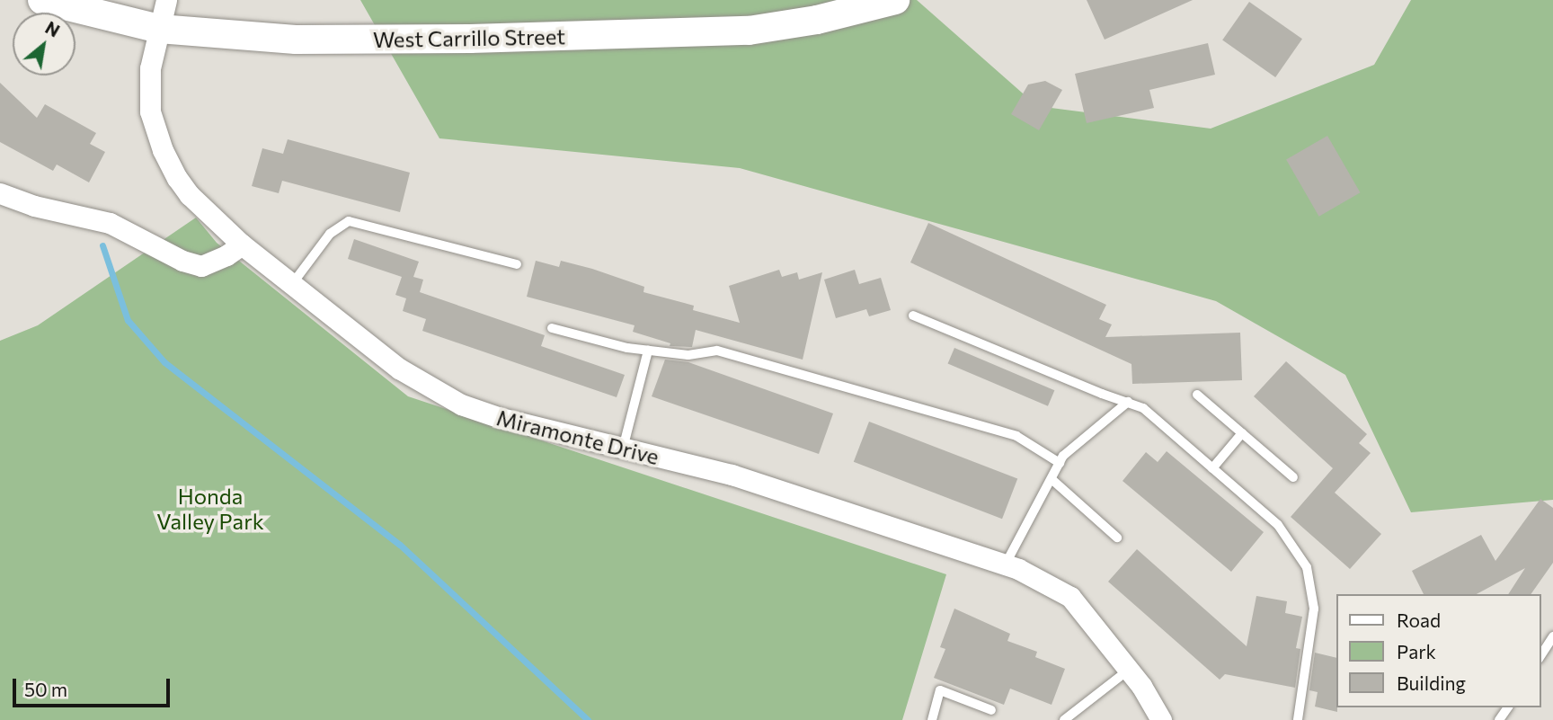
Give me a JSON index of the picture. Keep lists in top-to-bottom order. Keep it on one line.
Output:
{"streets":{"main road":["West Carrillo Street"],"street":["Miramonte Drive"]},"crossings":[["West Carrillo Street","Miramonte Drive"]],"parks":["Honda Valley Park"],"legend":["Road","Park","Building"],"scale_bar":"50 m","north":"top right"}
